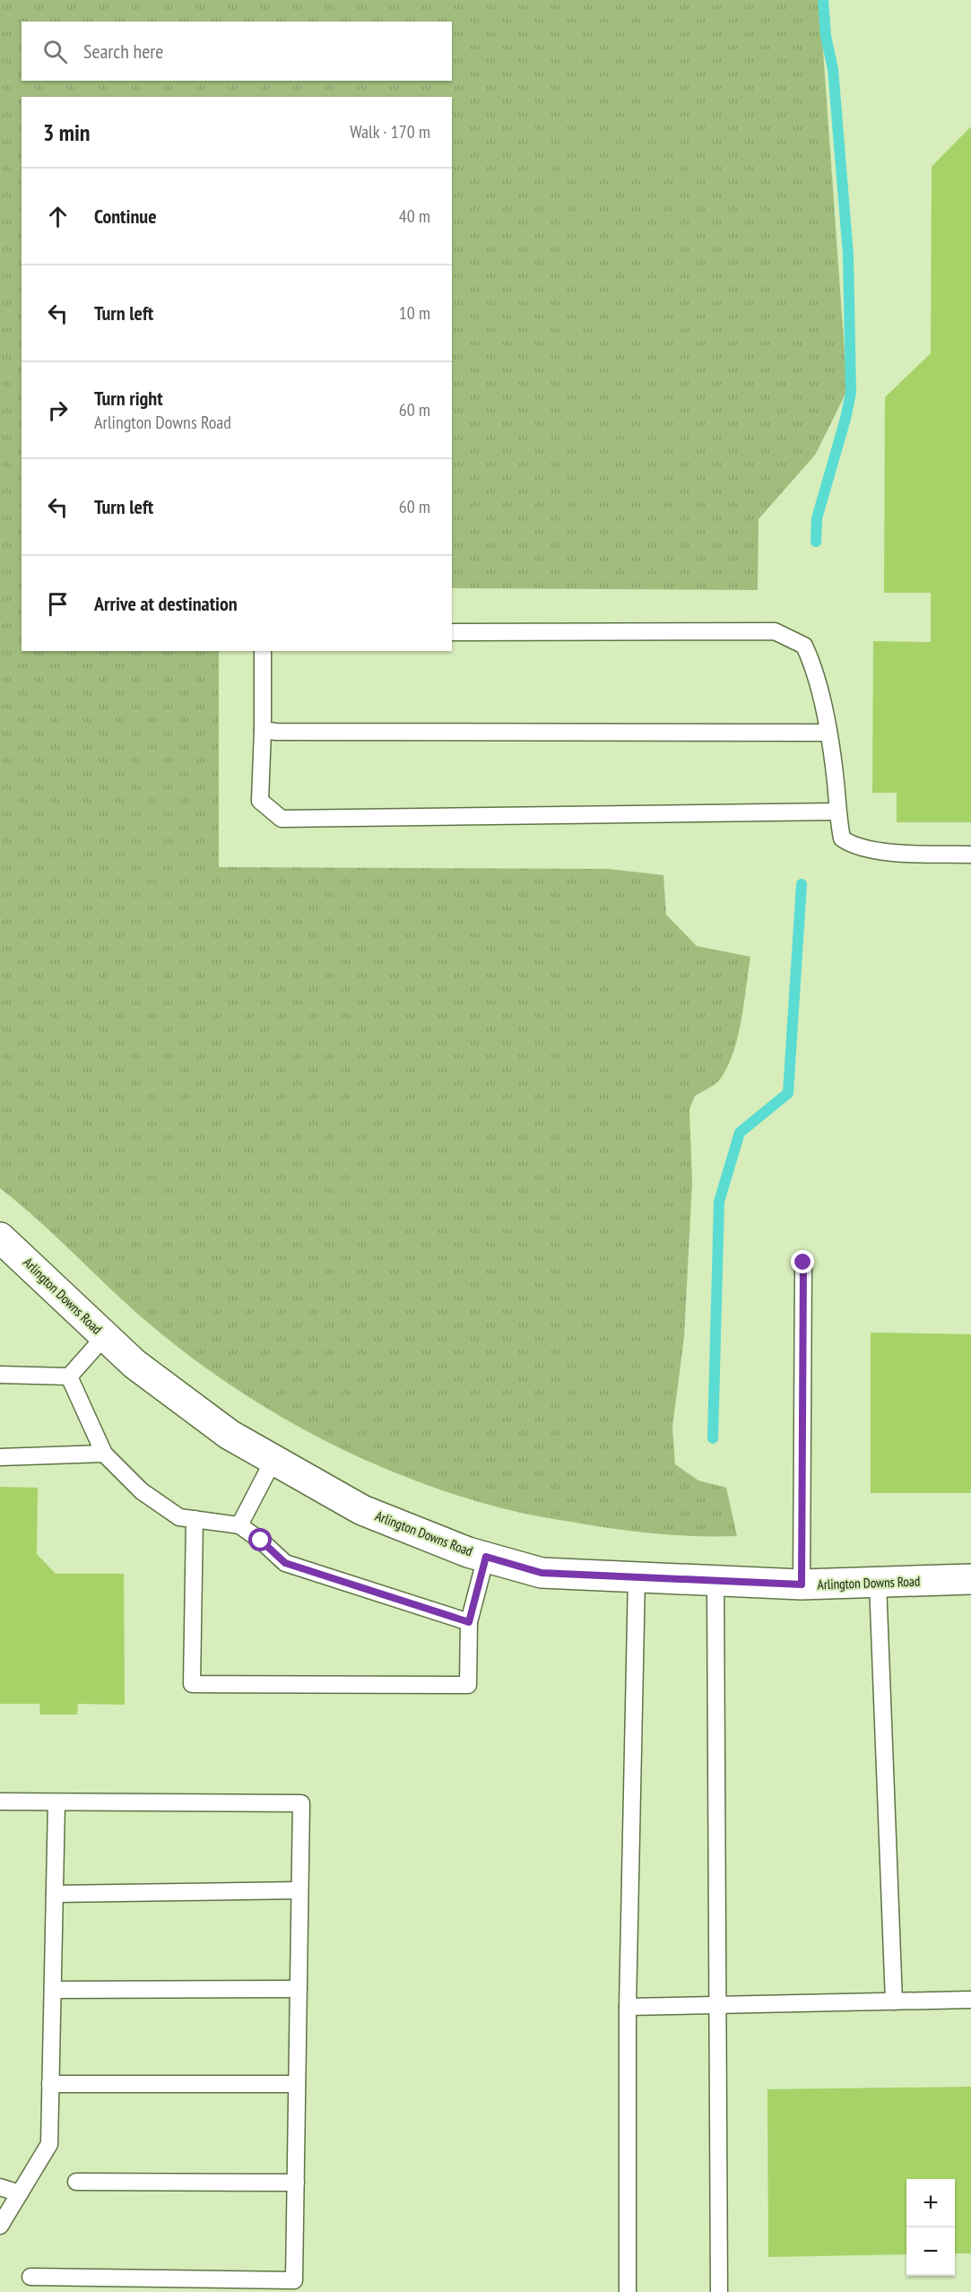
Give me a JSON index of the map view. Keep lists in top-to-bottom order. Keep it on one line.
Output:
{"streets":{"street":["Arlington Downs Road"]},"page":{"search":"Search here","heading":["3 min","Walk · 170 m"],"list":[["Continue","40 m"],["Turn left","10 m"],["Turn right","Arlington Downs Road","60 m"],["Turn left","60 m"],"Arrive at destination"],"map_buttons":["+","−"]}}
